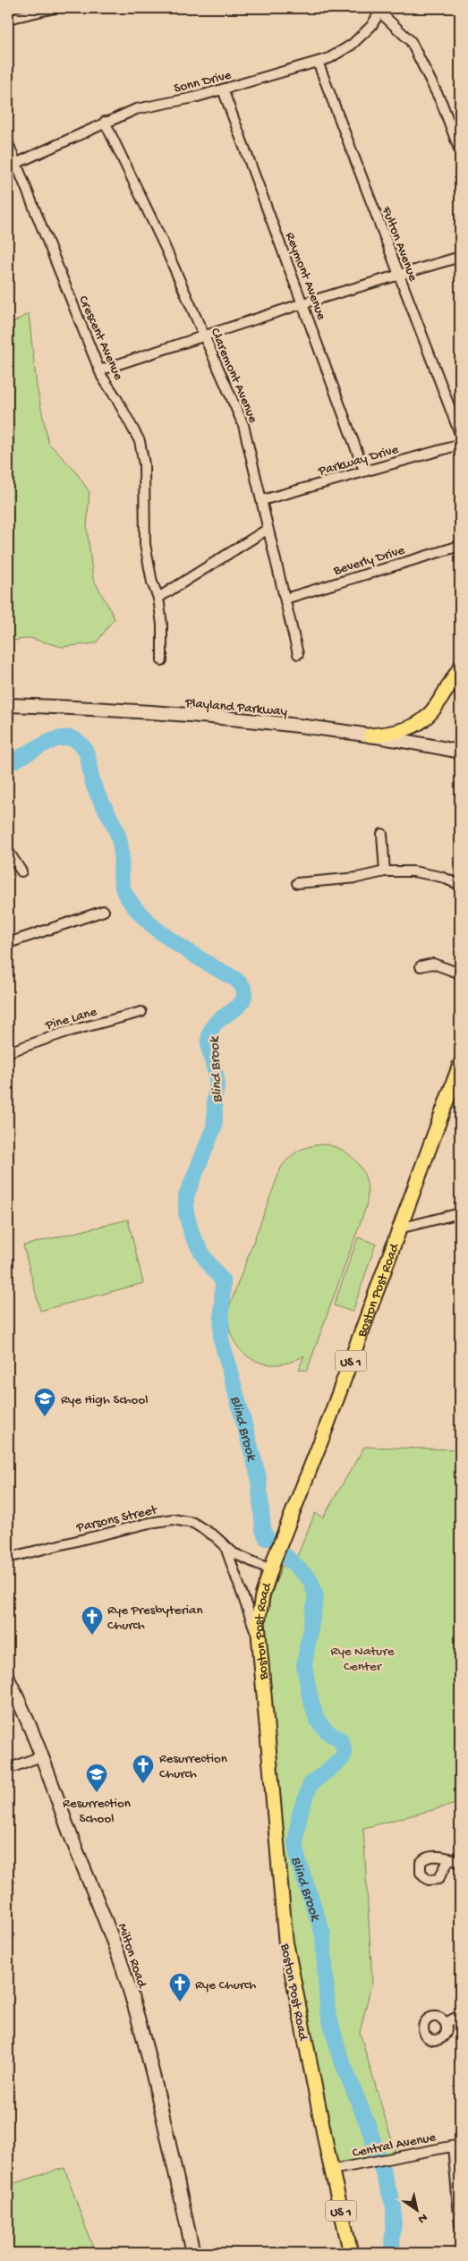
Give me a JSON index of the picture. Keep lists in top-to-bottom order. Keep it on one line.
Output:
{"streets":{"main road":["Boston Post Road","US 1"],"street":["Sonn Drive","Fulton Avenue","Reymont Avenue","Crescent Avenue","Claremont Avenue","Parkway Drive","Beverly Drive","Playland Parkway","Pine Lane","Parsons Street","Milton Road","Central Avenue"]},"crossings":[["Sonn Drive","Fulton Avenue"],["Sonn Drive","Reymont Avenue"],["Sonn Drive","Crescent Avenue"],["Sonn Drive","Claremont Avenue"],["Reymont Avenue","Parkway Drive"],["Claremont Avenue","Parkway Drive"],["Claremont Avenue","Beverly Drive"],["Boston Post Road","Parsons Street"],["Boston Post Road","Central Avenue"]],"water":["Blind Brook"],"parks":["Rye Nature Center"],"places":{"school or university":["Rye High School","Resurrection School"],"church":["Rye Presbyterian Church","Resurrection Church","Rye Church"]},"north":"bottom right"}
